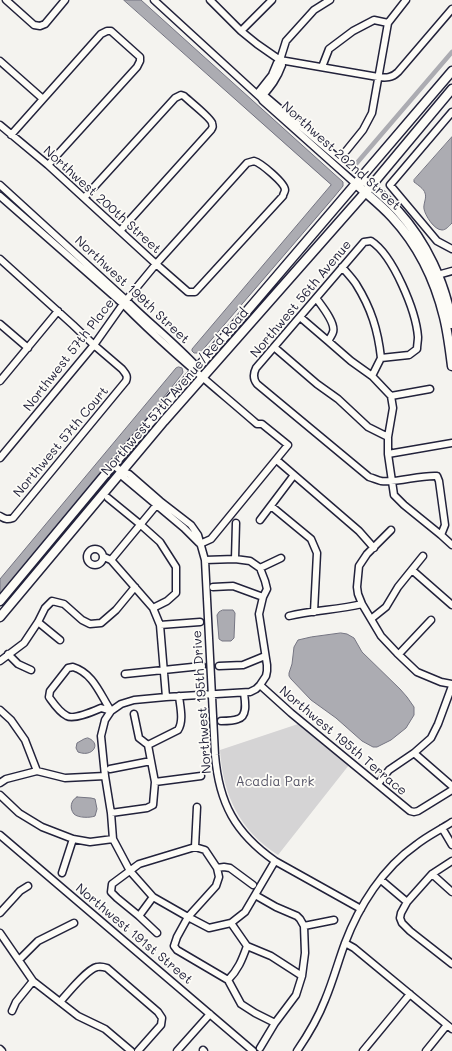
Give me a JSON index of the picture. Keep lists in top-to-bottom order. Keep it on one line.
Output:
{"streets":{"main road":["Northwest 202nd Street","Northwest 57th Avenue/Red Road"],"street":["Northwest 200th Street","Northwest 199th Street","Northwest 56th Avenue","Northwest 57th Place","Northwest 57th Court","Northwest 195th Drive","Northwest 195th Terrace","Northwest 191st Street"]},"crossings":[["Northwest 202nd Street","Northwest 57th Avenue/Red Road"],["Northwest 200th Street","Northwest 57th Place"],["Northwest 199th Street","Northwest 57th Place"],["Northwest 199th Street","Northwest 57th Avenue/Red Road"],["Northwest 199th Street","Northwest 195th Drive"],["Northwest 57th Place","Northwest 57th Court"],["Northwest 57th Avenue/Red Road","Northwest 195th Drive"]],"parks":["Acadia Park"]}
